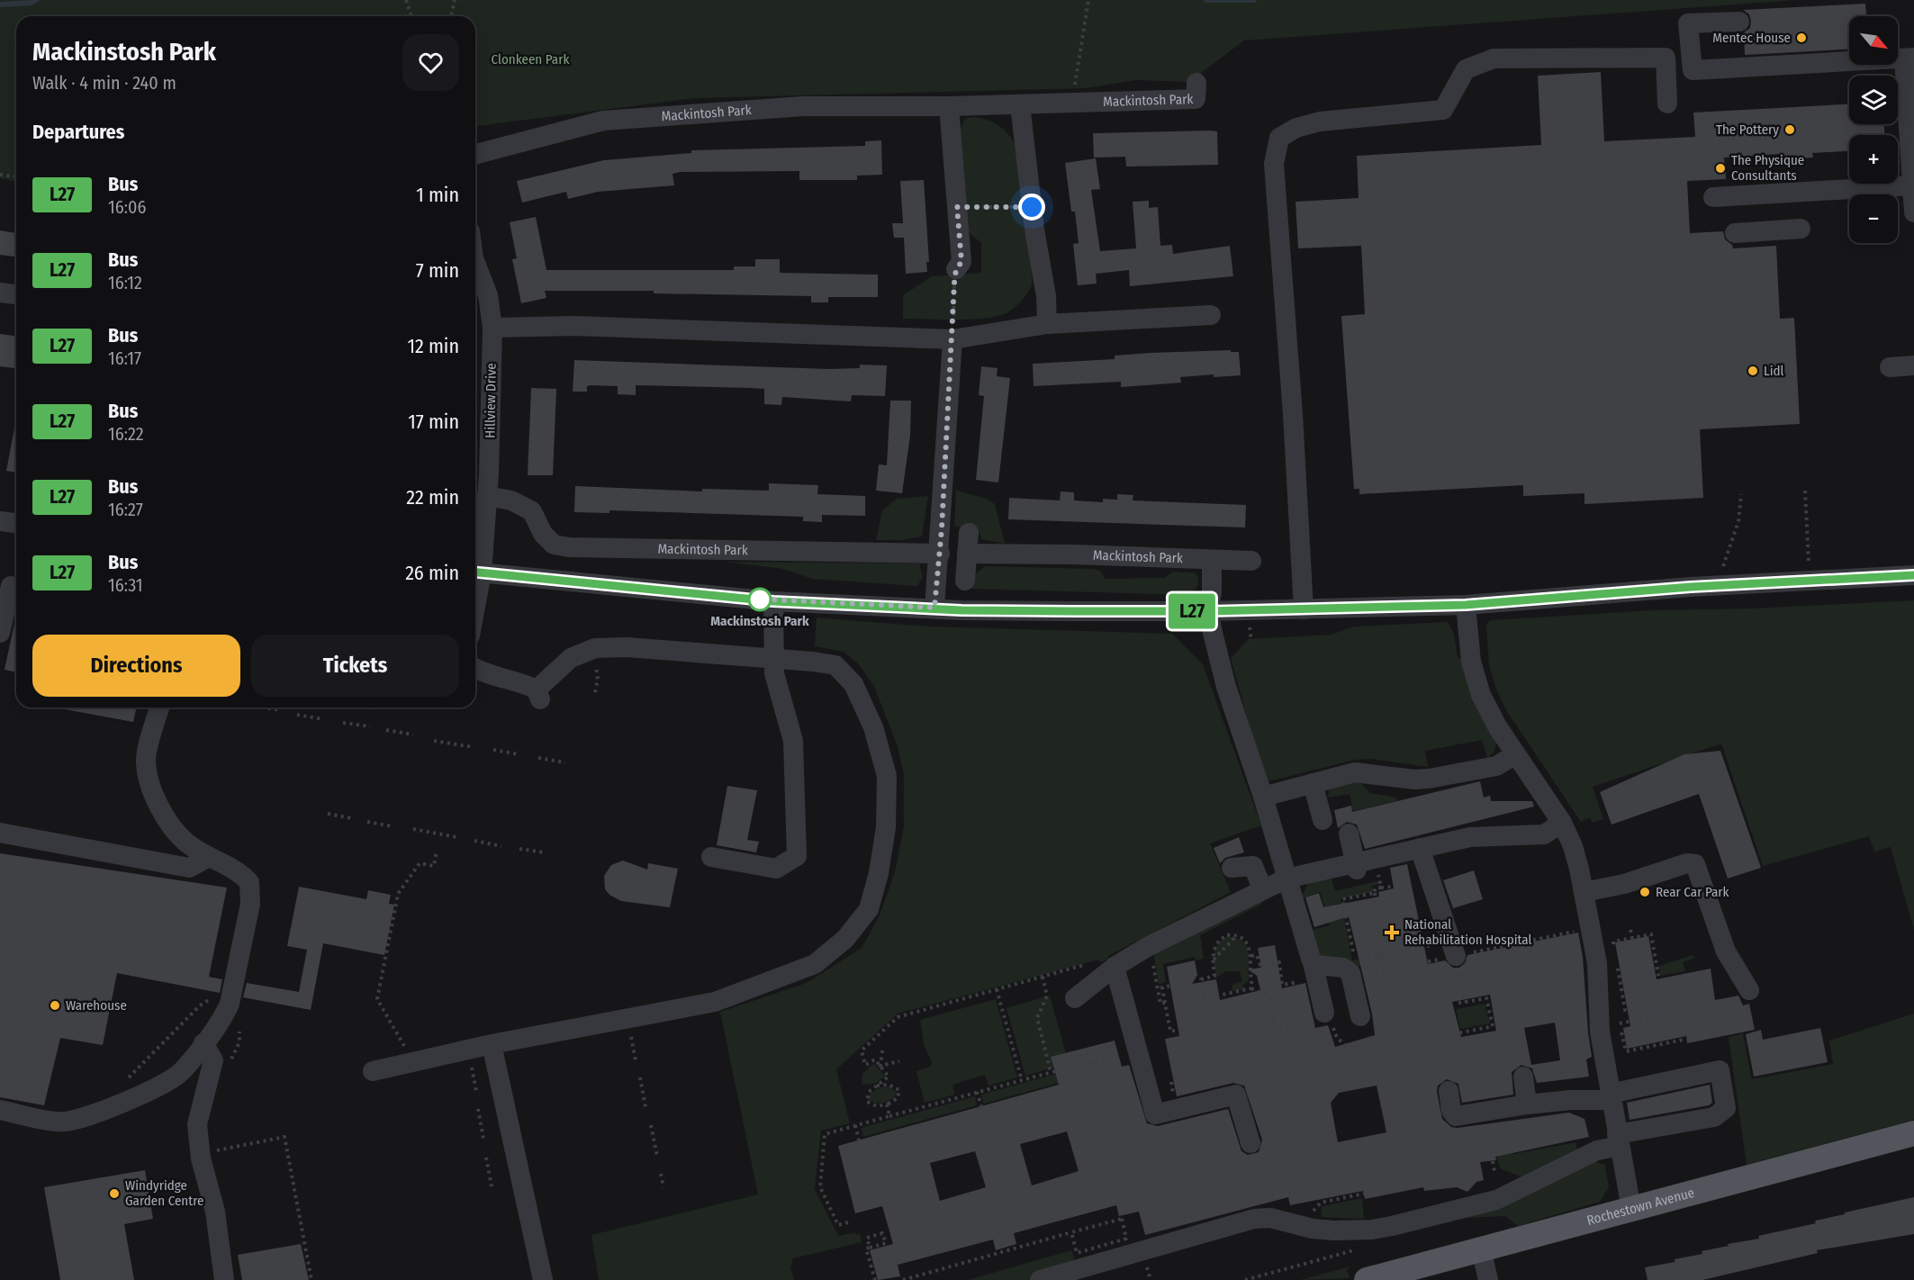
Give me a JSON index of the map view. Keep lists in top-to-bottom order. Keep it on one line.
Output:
{"streets":{"main road":["Rochestown Avenue"],"street":["Mackintosh Park","Hillview Drive"]},"crossings":[["Mackintosh Park","Hillview Drive"]],"parks":["Clonkeen Park"],"places":{"other":["Mentec House","The Pottery","The Physique Consultants","Lidl","Mackinstosh Park","Rear Car Park","Warehouse","Windyridge Garden Centre"],"health":["National Rehabilitation Hospital"]},"lines":["bus line L27"],"north":"bottom right","page":{"on_map":"L27","map_buttons":["+","−"],"heading":[["Mackinstosh Park","Walk · 4 min · 240 m"],"Departures"],"list":[{"mark":"L27","name":"Bus","note":"16:06","value":"1 min"},{"mark":"L27","name":"Bus","note":"16:12","value":"7 min"},{"mark":"L27","name":"Bus","note":"16:17","value":"12 min"},{"mark":"L27","name":"Bus","note":"16:22","value":"17 min"},{"mark":"L27","name":"Bus","note":"16:27","value":"22 min"},{"mark":"L27","name":"Bus","note":"16:31","value":"26 min"}],"buttons":["Directions","Tickets"]}}
